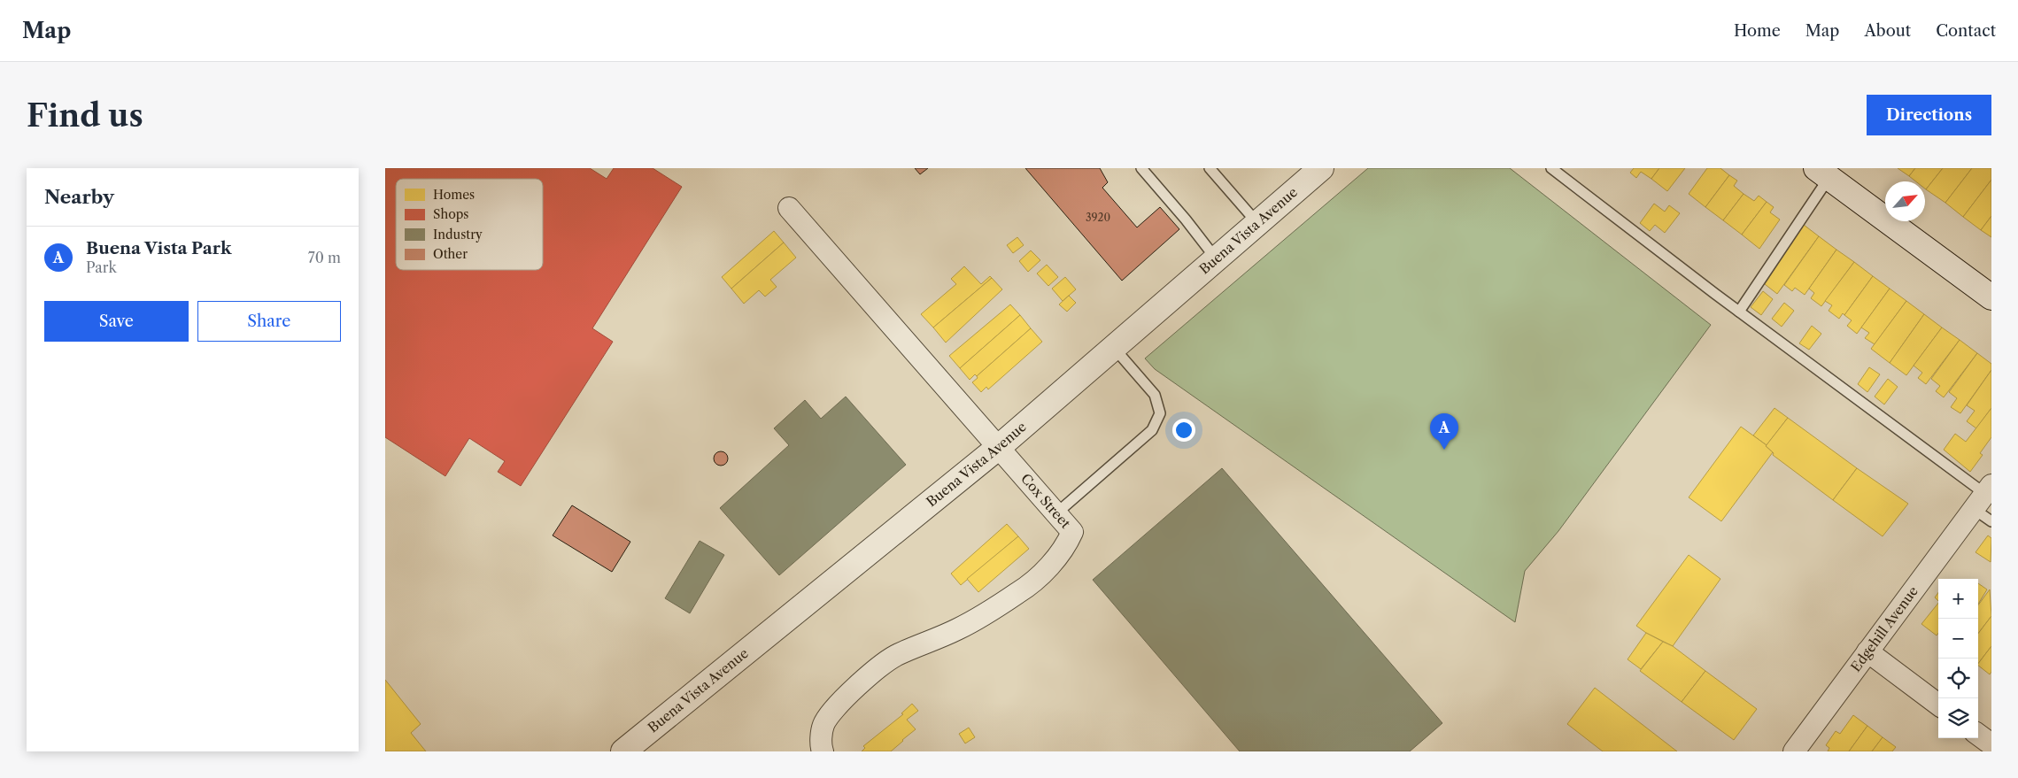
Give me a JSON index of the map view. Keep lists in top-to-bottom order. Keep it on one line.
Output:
{"streets":{"street":["Buena Vista Avenue","Cox Street","Edgehill Avenue"]},"crossings":[["Buena Vista Avenue","Cox Street"]],"house_numbers":["3920"],"legend":["Homes","Shops","Industry","Other"],"north":"top right","page":{"header":"Map","nav":["Home","Map","About","Contact"],"buttons":["Directions",["Save","Share"]],"title":"Find us","heading":"Nearby","list":[{"mark":"A","name":"Buena Vista Park","note":"Park","value":"70 m"}],"pins":"A","map_buttons":["+","−"]}}
